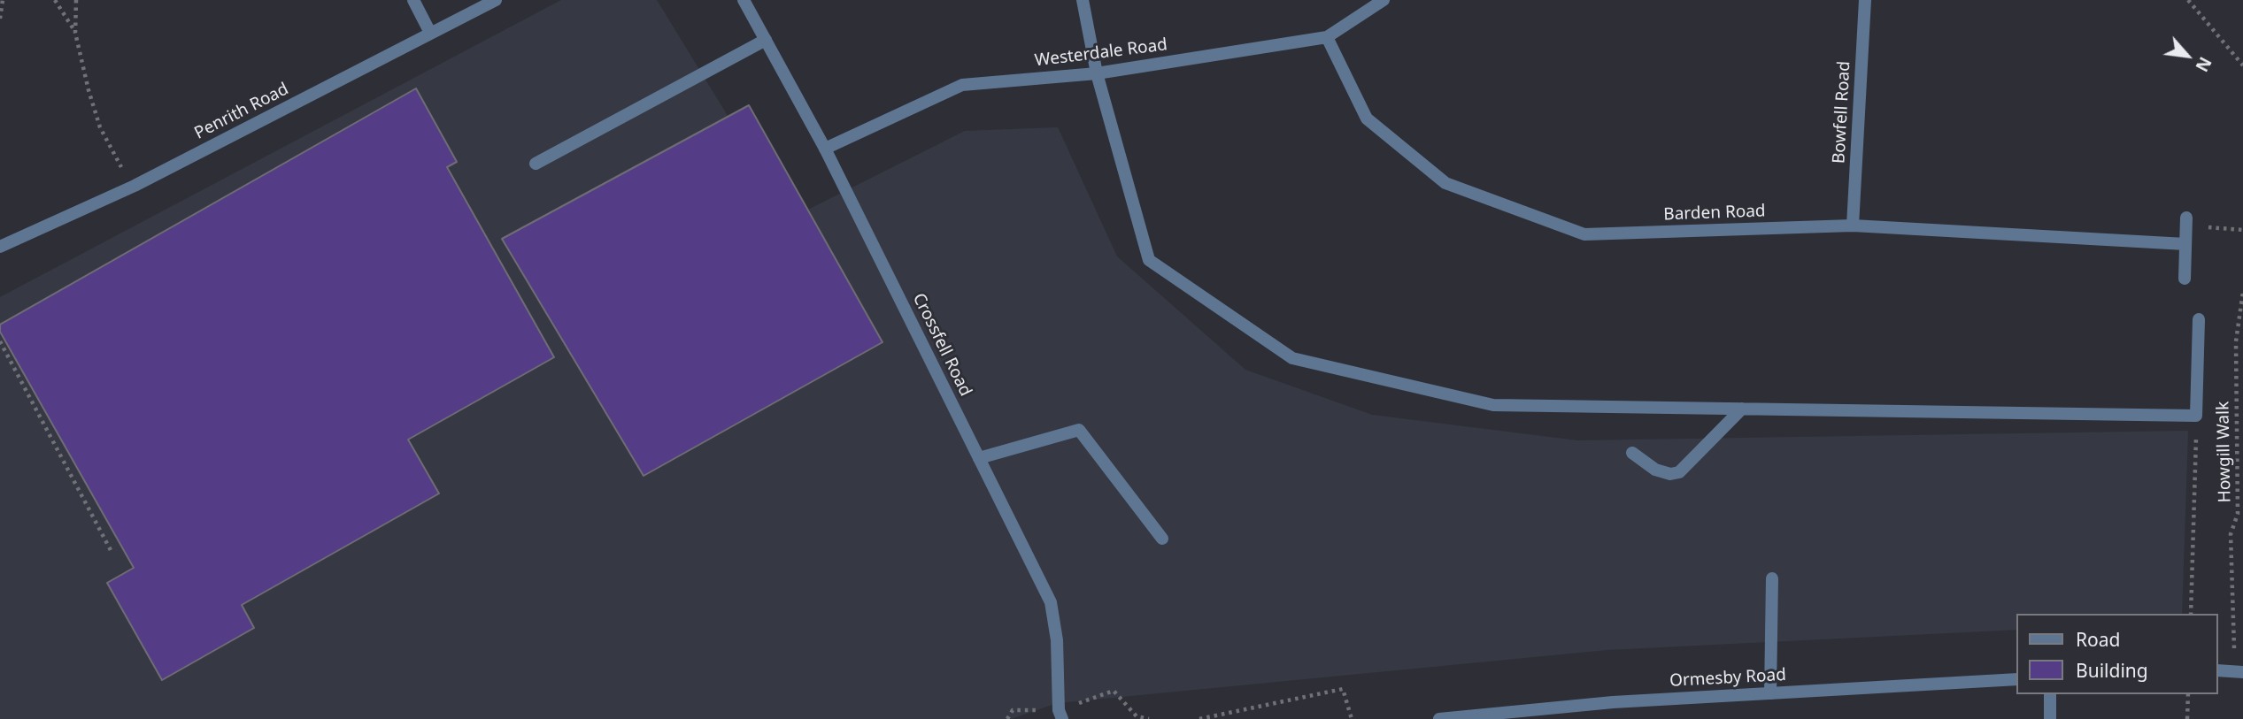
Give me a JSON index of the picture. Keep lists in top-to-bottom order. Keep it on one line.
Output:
{"streets":{"street":["Westerdale Road","Penrith Road","Bowfell Road","Barden Road","Crossfell Road","Ormesby Road"],"path":["Howgill Walk"]},"crossings":[["Westerdale Road","Barden Road"],["Westerdale Road","Crossfell Road"],["Bowfell Road","Barden Road"]],"legend":["Road","Building"],"north":"bottom right"}
